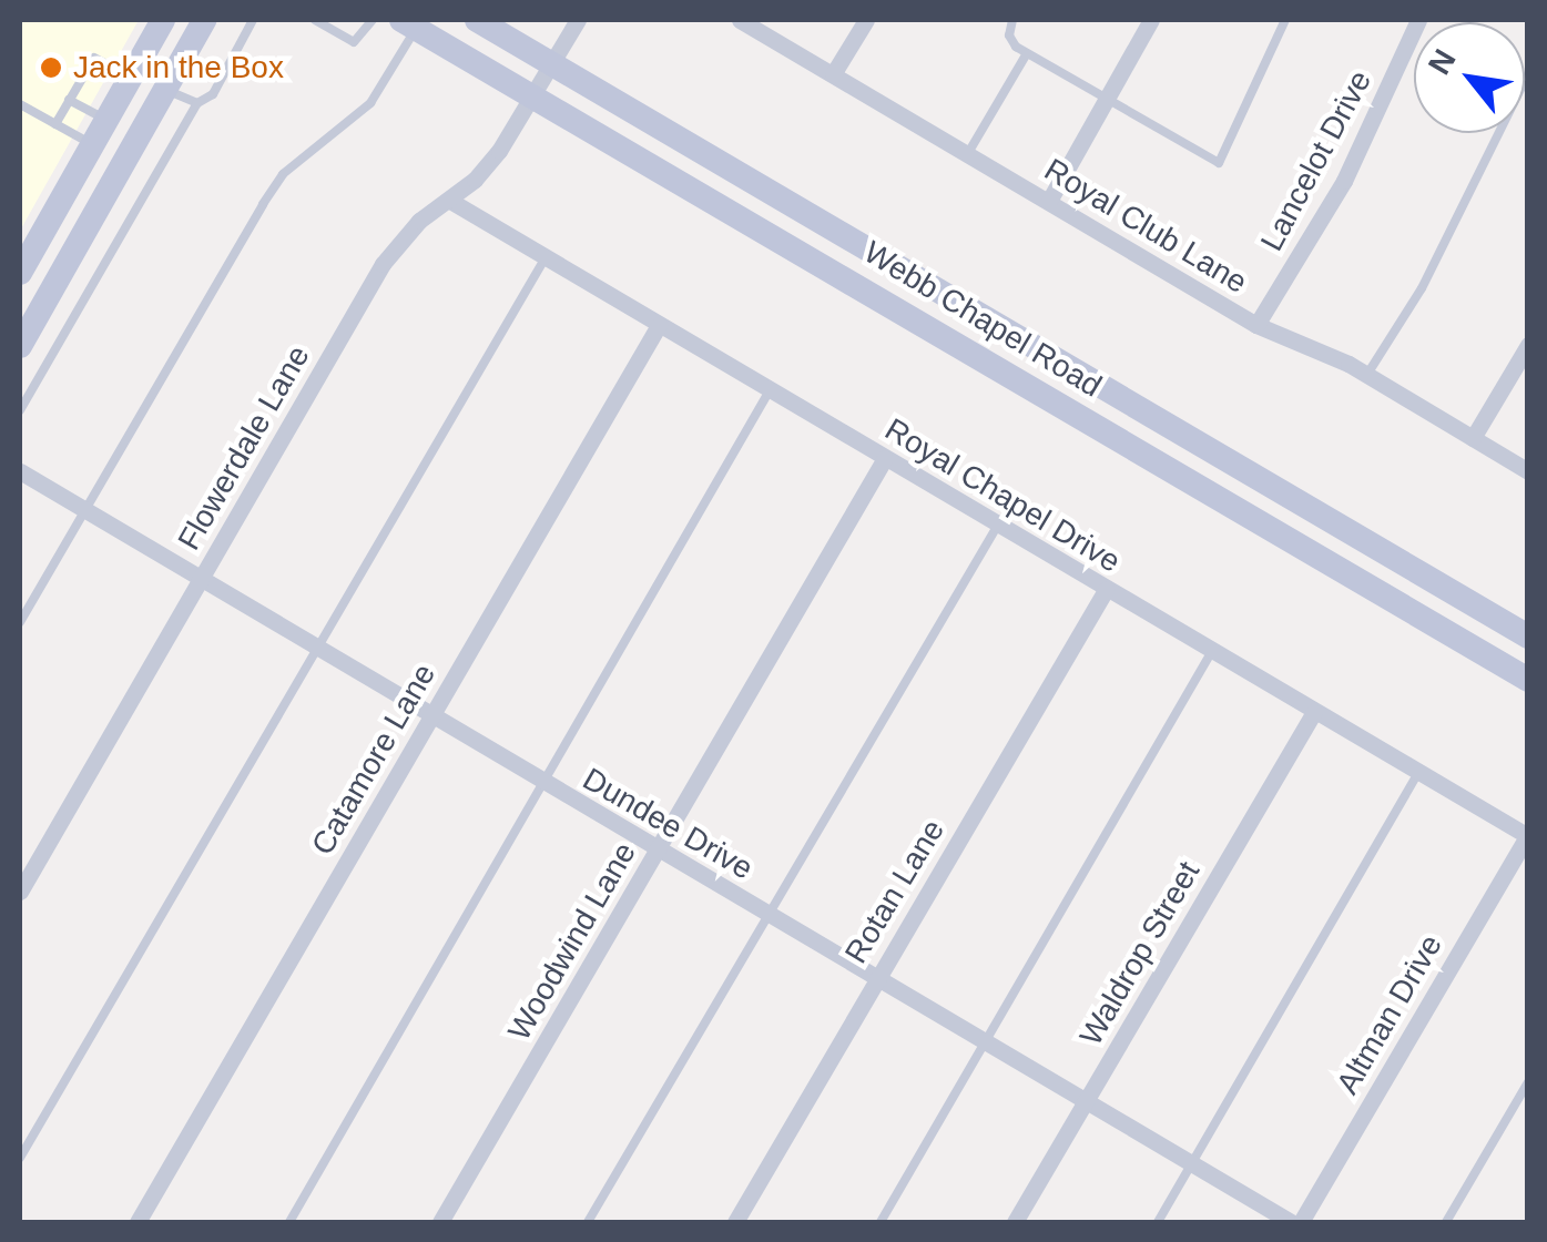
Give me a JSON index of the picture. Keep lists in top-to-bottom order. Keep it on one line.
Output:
{"streets":{"main road":["Webb Chapel Road"],"street":["Lancelot Drive","Royal Club Lane","Flowerdale Lane","Royal Chapel Drive","Catamore Lane","Dundee Drive","Rotan Lane","Woodwind Lane","Waldrop Street","Altman Drive"]},"crossings":[["Lancelot Drive","Royal Club Lane"],["Webb Chapel Road","Flowerdale Lane"],["Flowerdale Lane","Royal Chapel Drive"],["Flowerdale Lane","Dundee Drive"],["Royal Chapel Drive","Catamore Lane"],["Royal Chapel Drive","Rotan Lane"],["Royal Chapel Drive","Woodwind Lane"],["Royal Chapel Drive","Waldrop Street"],["Royal Chapel Drive","Altman Drive"],["Catamore Lane","Dundee Drive"],["Dundee Drive","Rotan Lane"],["Dundee Drive","Woodwind Lane"],["Dundee Drive","Waldrop Street"]],"places":["Jack in the Box"],"north":"top left"}
